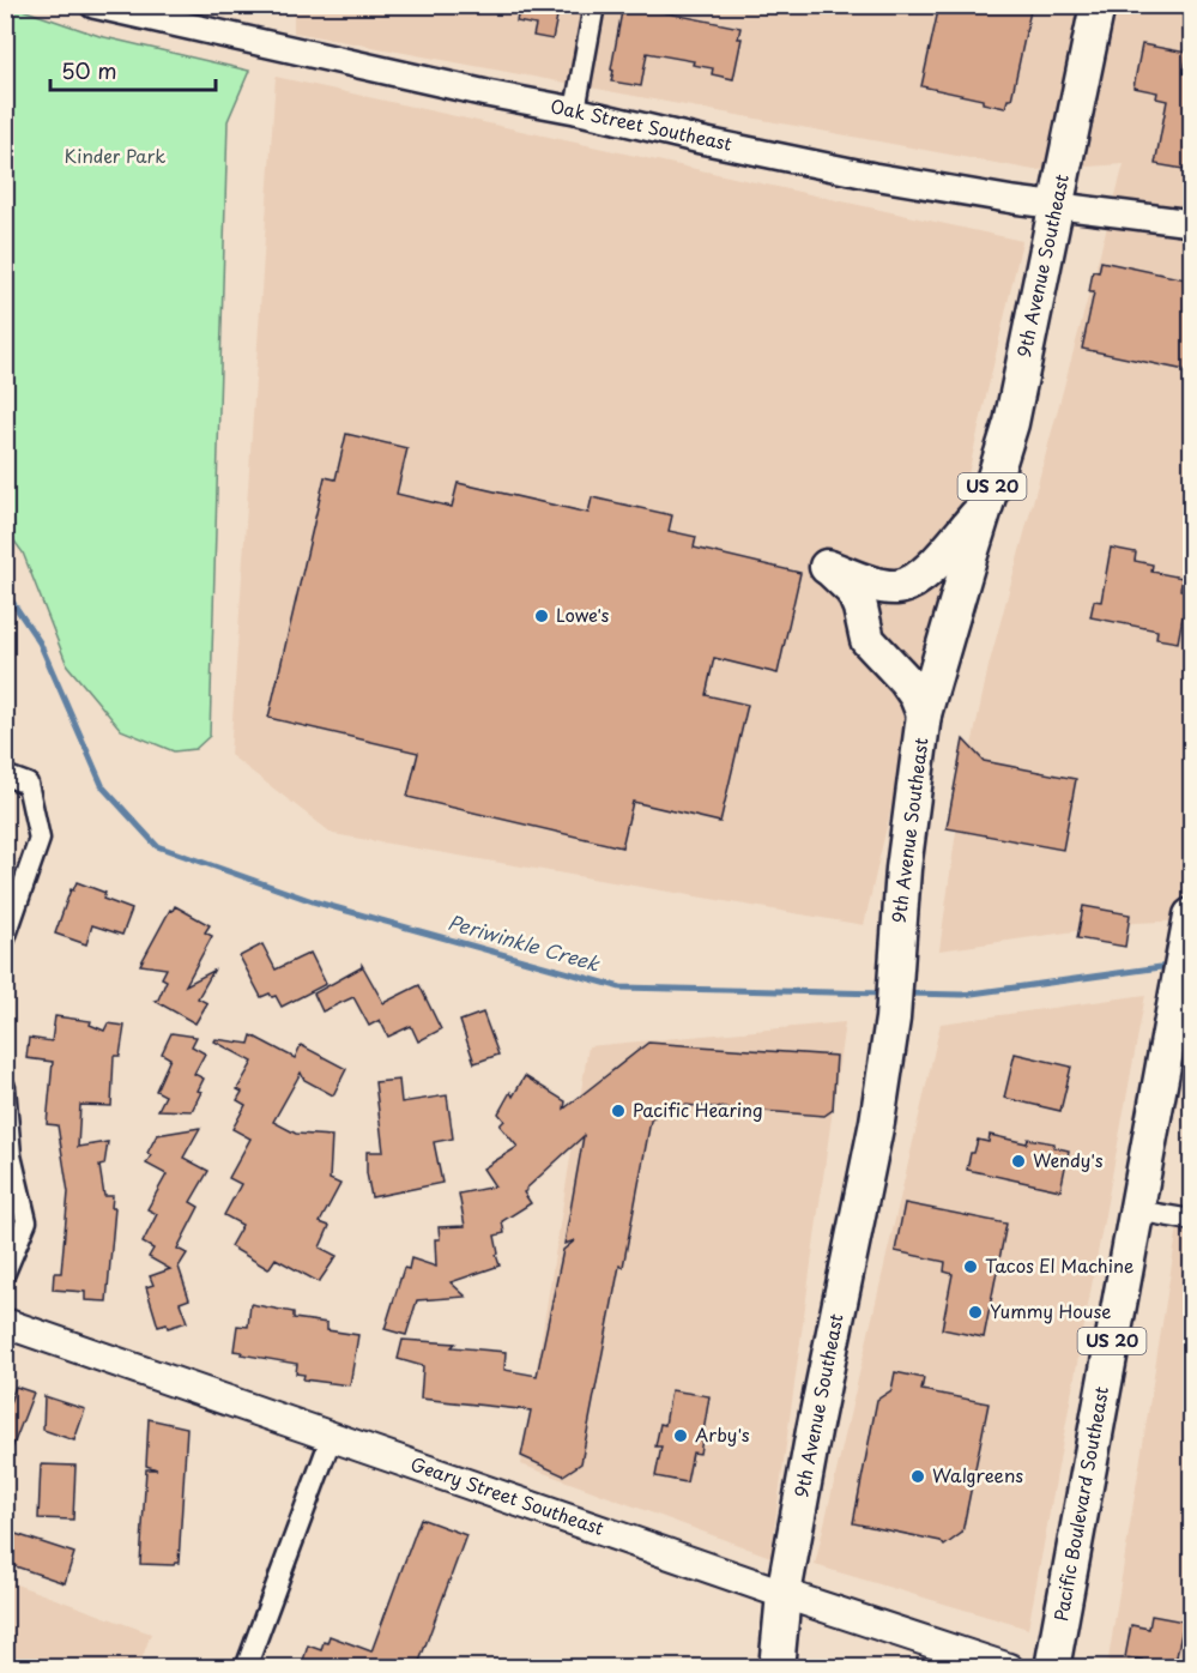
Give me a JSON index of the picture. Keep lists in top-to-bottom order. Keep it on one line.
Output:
{"streets":{"highway":["9th Avenue Southeast","US 20","Pacific Boulevard Southeast"],"main road":["Geary Street Southeast"],"street":["Oak Street Southeast"]},"crossings":[["Oak Street Southeast","9th Avenue Southeast"],["9th Avenue Southeast","Geary Street Southeast"]],"water":["Periwinkle Creek"],"parks":["Kinder Park"],"places":["Lowe's","Pacific Hearing","Wendy's","Tacos El Machine","Yummy House","Arby's","Walgreens"],"scale_bar":"50 m"}
